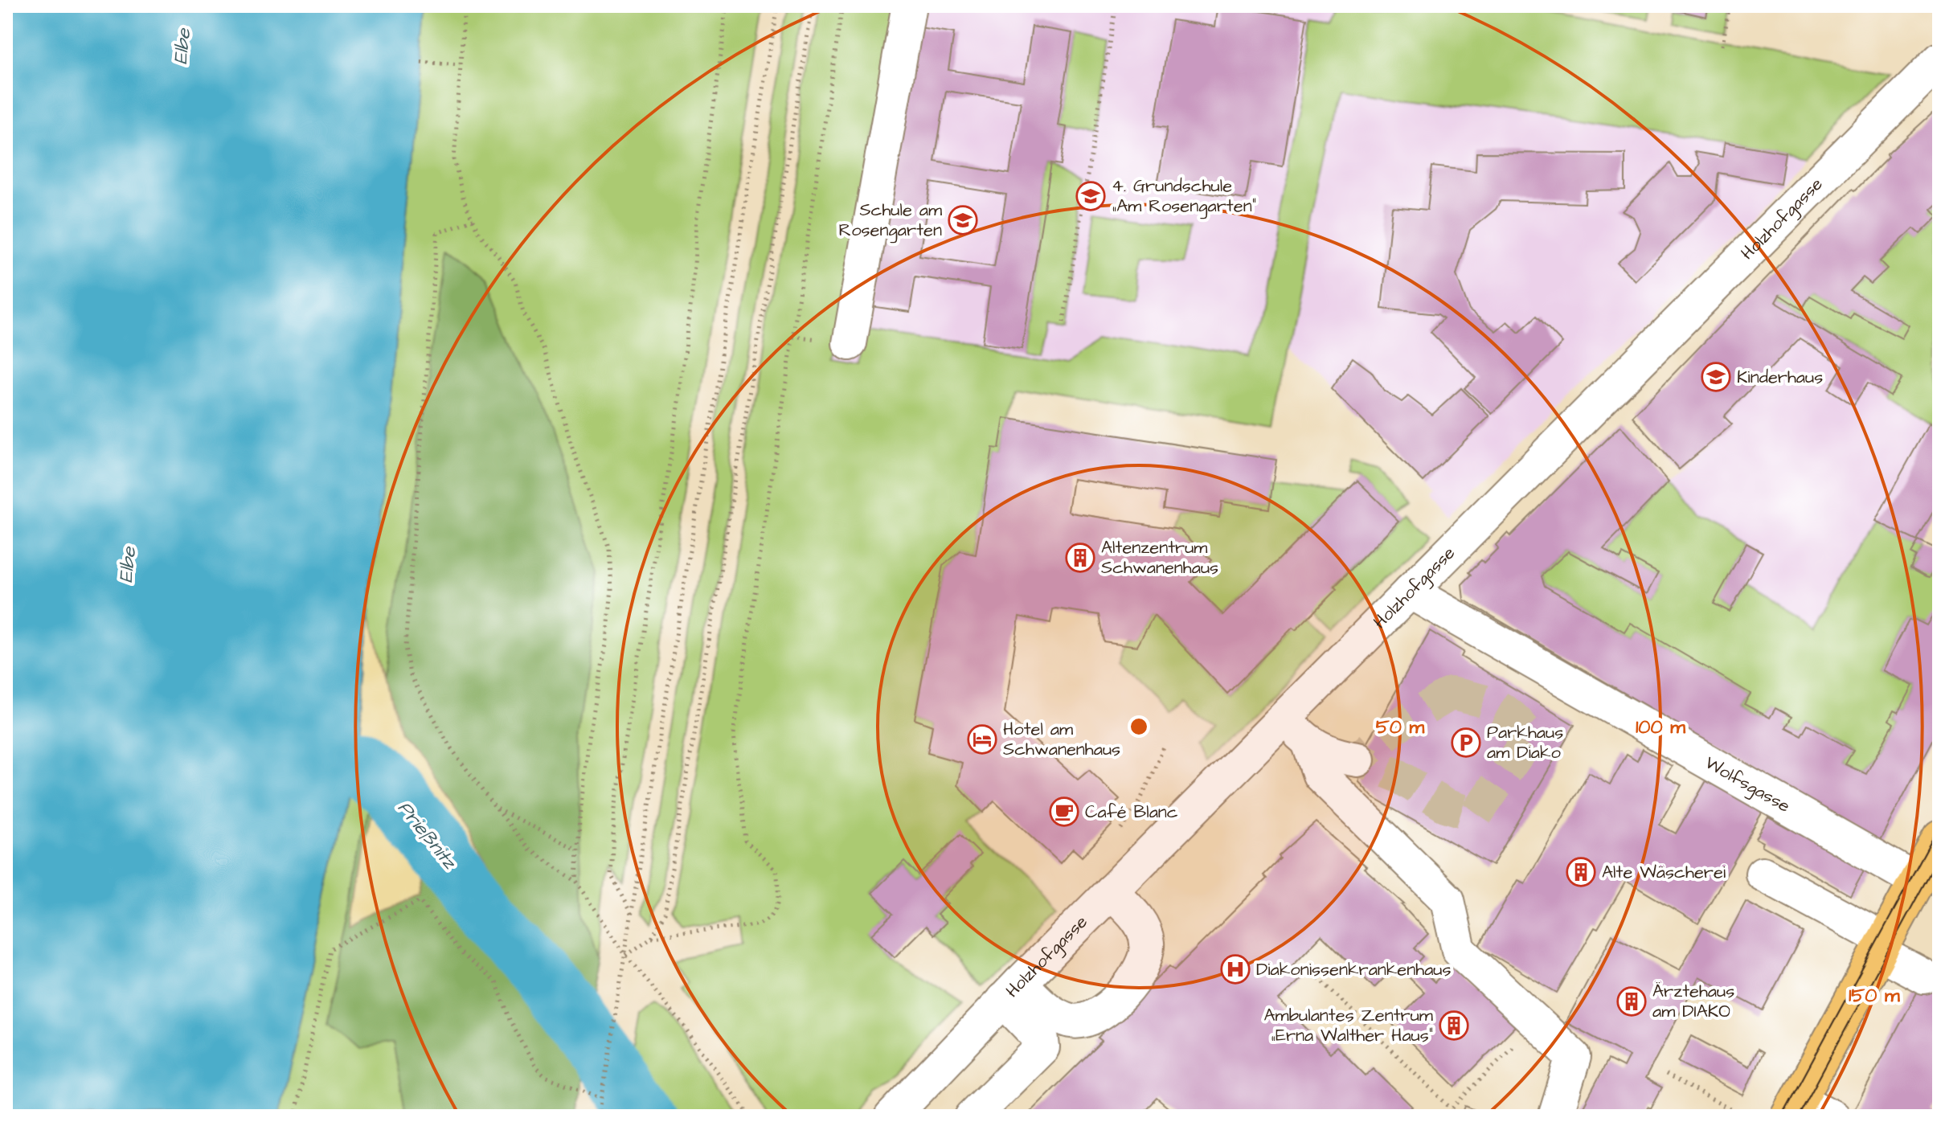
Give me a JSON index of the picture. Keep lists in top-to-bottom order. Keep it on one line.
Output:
{"streets":{"street":["Holzhofgasse","Wolfsgasse"]},"crossings":[["Holzhofgasse","Wolfsgasse"]],"water":["Elbe","Prießnitz"],"places":{"school or university":["4. Grundschule „Am Rosengarten“","Schule am Rosengarten","Kinderhaus"],"building":["Altenzentrum Schwanenhaus","Alte Wäscherei","Ärztehaus am DIAKO","Ambulantes Zentrum „Erna Walther Haus“"],"hotel":["Hotel am Schwanenhaus"],"parking":["Parkhaus am Diako"],"cafe":["Café Blanc"],"hospital":["Diakonissenkrankenhaus"]},"rings":["50 m","100 m","150 m"]}
